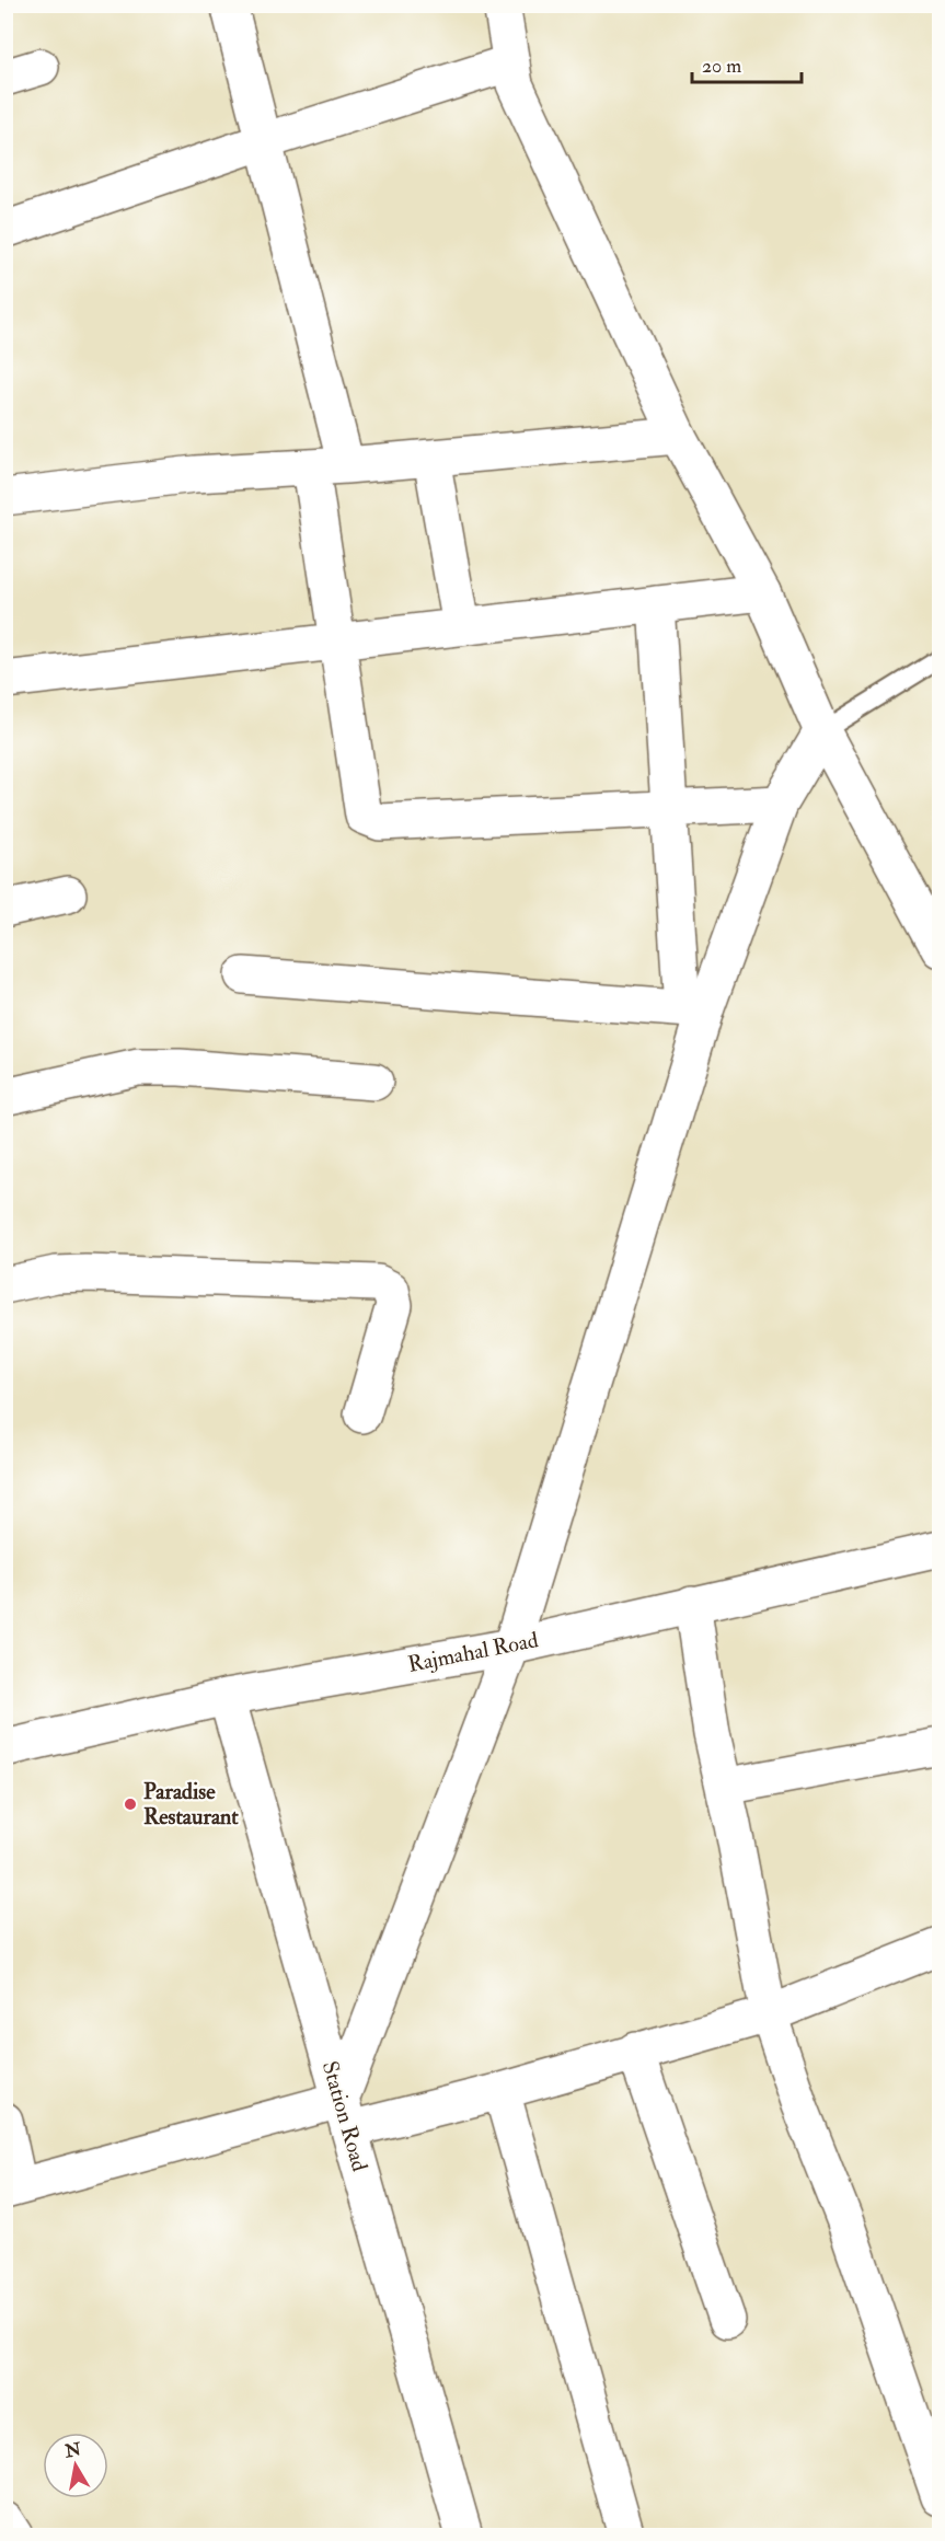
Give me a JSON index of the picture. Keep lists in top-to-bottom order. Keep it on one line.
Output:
{"streets":{"street":["Rajmahal Road","Station Road"]},"crossings":[["Rajmahal Road","Station Road"]],"places":["Paradise Restaurant"],"scale_bar":"20 m","north":"top"}
